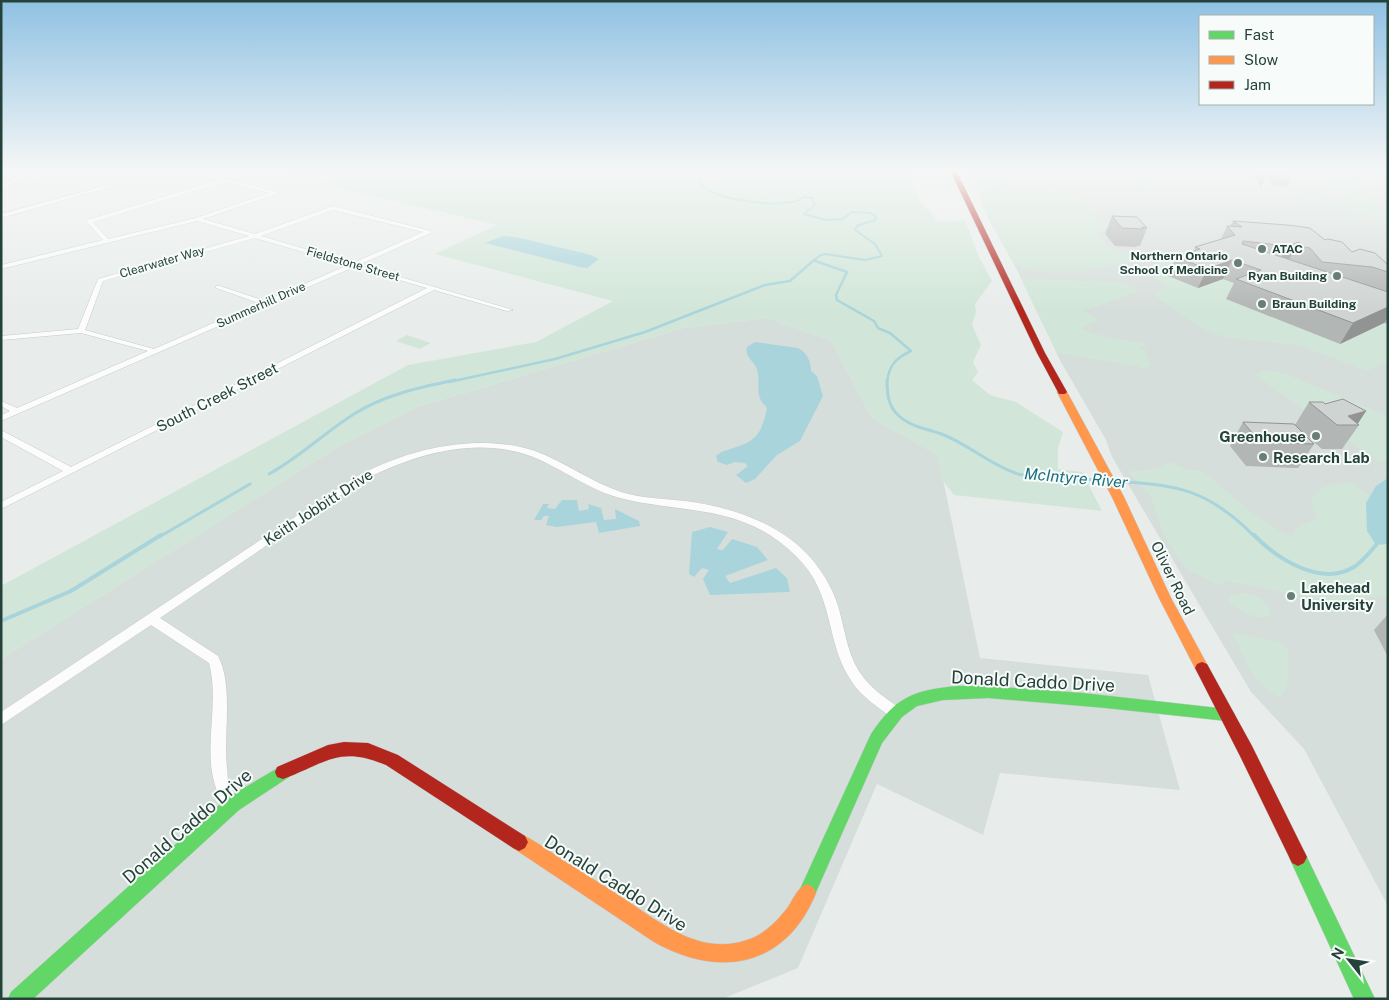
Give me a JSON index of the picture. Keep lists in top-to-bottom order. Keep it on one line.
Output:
{"streets":{"main road":["Oliver Road","Donald Caddo Drive"],"street":["Clearwater Way","Fieldstone Street","Summerhill Drive","South Creek Street","Keith Jobbitt Drive"]},"crossings":[["Clearwater Way","Fieldstone Street"],["Fieldstone Street","Summerhill Drive"],["Fieldstone Street","South Creek Street"],["Keith Jobbitt Drive","Donald Caddo Drive"],["Oliver Road","Donald Caddo Drive"]],"water":["McIntyre River"],"places":["ATAC","Northern Ontario School of Medicine","Ryan Building","Braun Building","Greenhouse","Research Lab","Lakehead University"],"legend":["Fast","Slow","Jam"],"north":"top left"}
